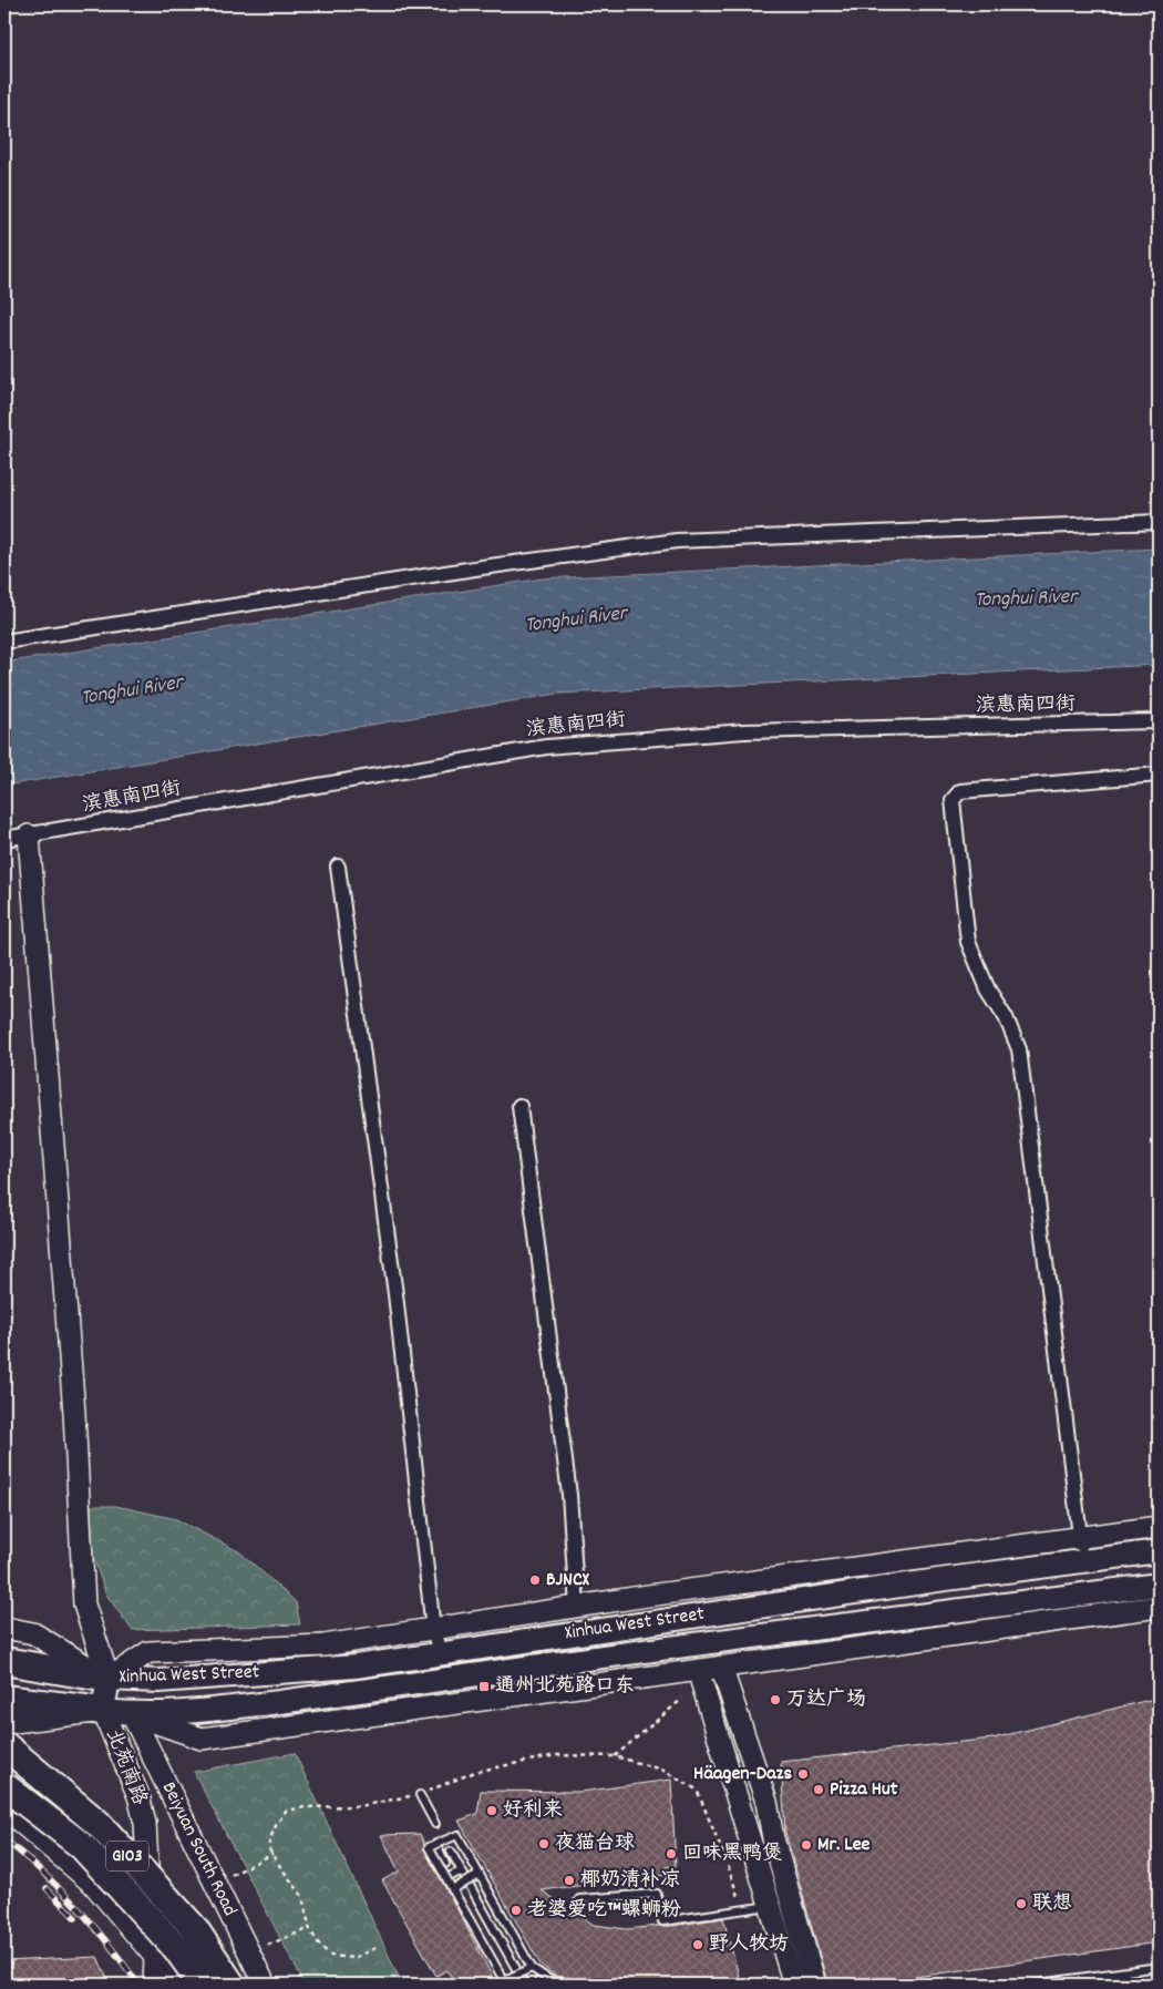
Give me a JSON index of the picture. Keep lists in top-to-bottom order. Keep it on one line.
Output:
{"streets":{"highway":["G103"],"main road":["Xinhua West Street"],"street":["滨惠南四街","北苑南路","Beiyuan South Road"]},"crossings":[["Xinhua West Street","北苑南路"],["Xinhua West Street","Beiyuan South Road"]],"water":["Tonghui River"],"places":{"other":["BJNCX","万达广场","Häagen-Dazs","Pizza Hut","好利来","夜猫台球","Mr. Lee","回味黑鸭煲","椰奶清补凉","联想","老婆爱吃™螺蛳粉","野人牧坊"],"transit":["通州北苑路口东"]}}
